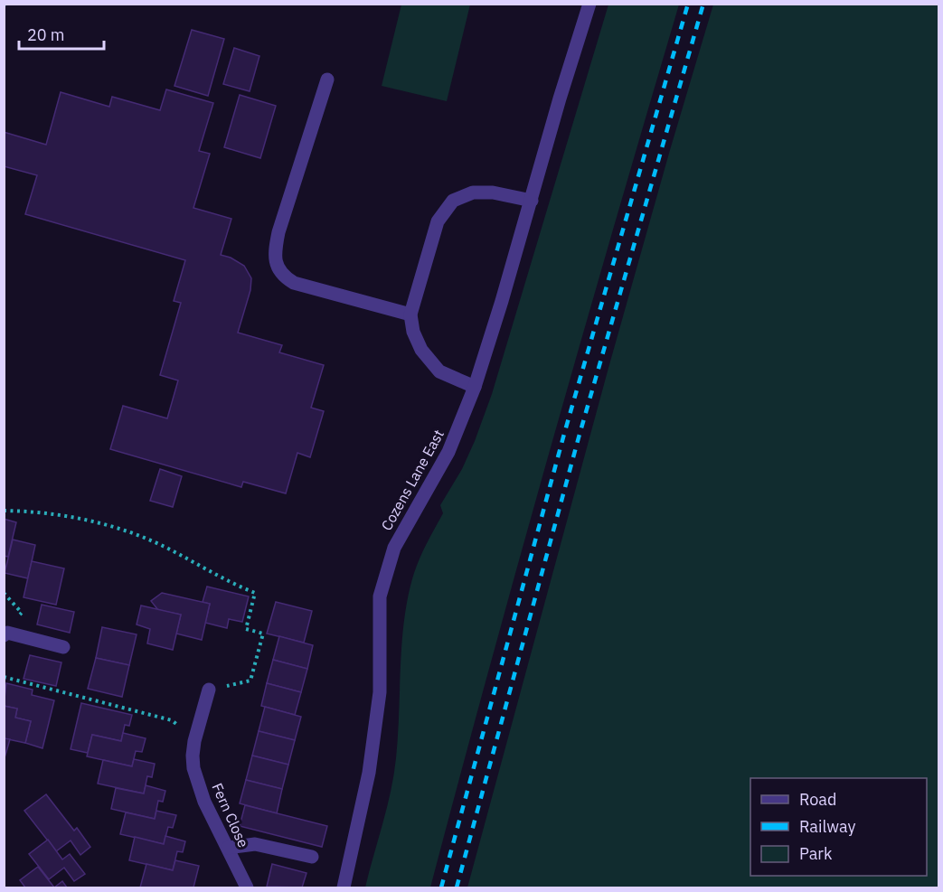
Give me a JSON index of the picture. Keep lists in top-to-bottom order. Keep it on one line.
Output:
{"streets":{"street":["Cozens Lane East","Fern Close"]},"legend":["Road","Railway","Park"],"scale_bar":"20 m"}
